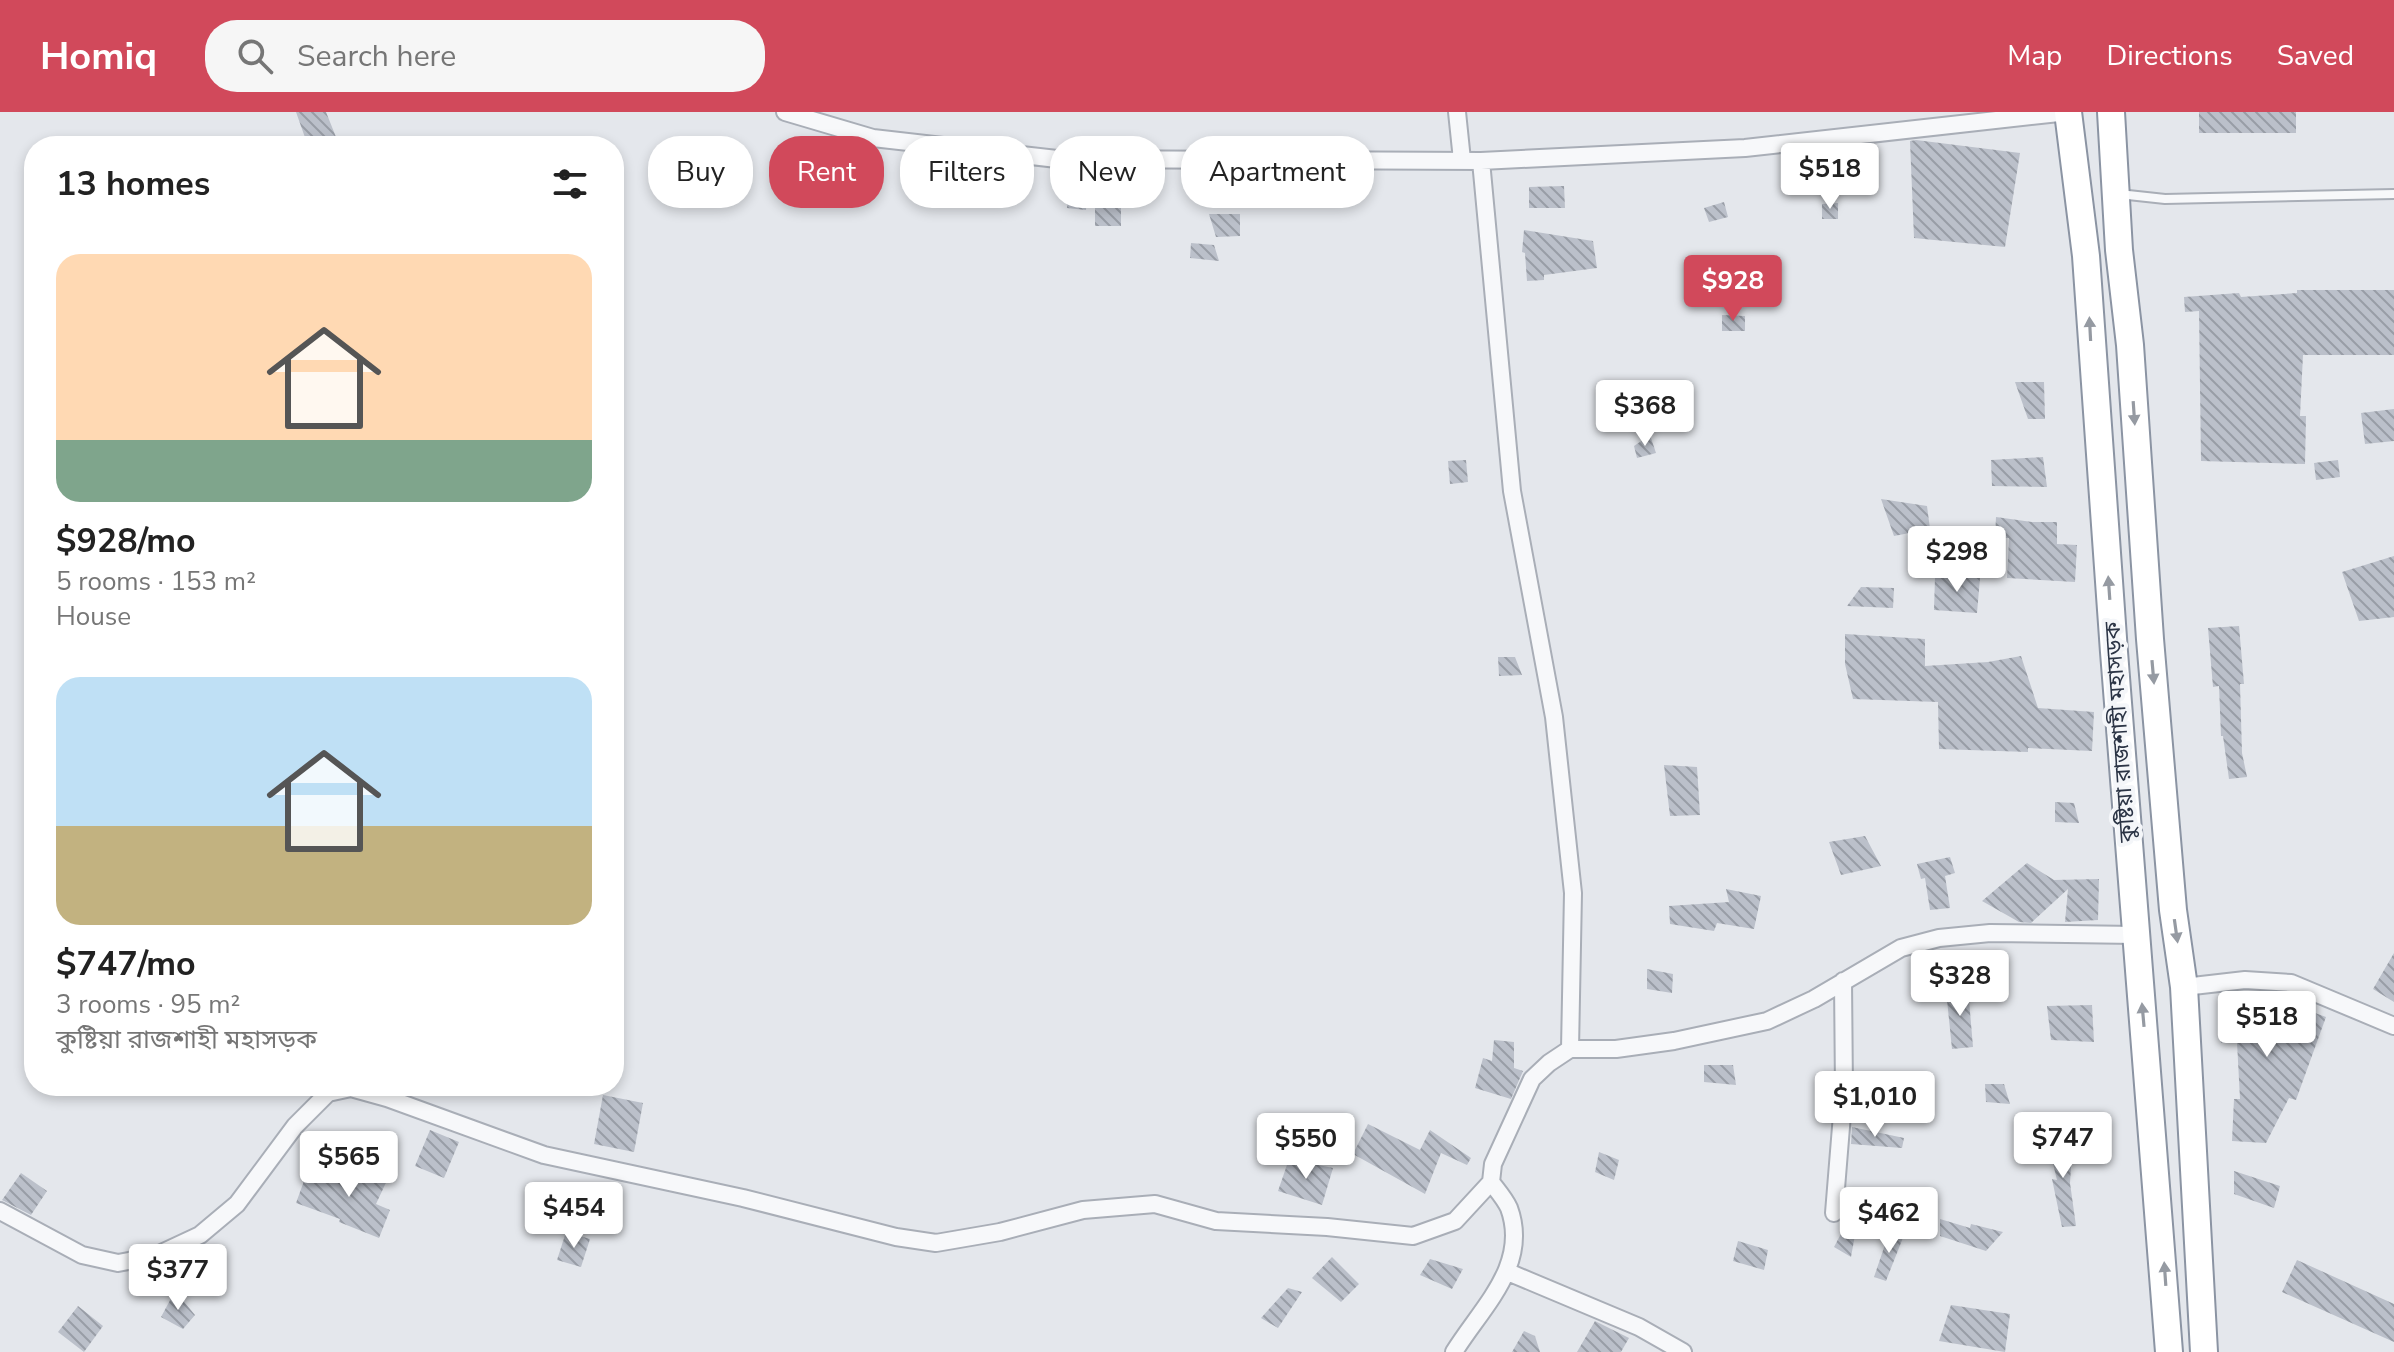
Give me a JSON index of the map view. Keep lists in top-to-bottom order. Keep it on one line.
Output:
{"streets":{"highway":["কুষ্টিয়া রাজশাহী মহাসড়ক"]},"page":{"header":"Homiq","search":"Search here","nav":["Map","Directions","Saved"],"chip":["Buy","Rent","Filters","New","Apartment"],"heading":"13 homes","price":["$518","$928","$368","$298","$328","$518","$1,010","$747","$550","$565","$454","$462","$377"],"list":[{"name":"$928/mo","note":"5 rooms · 153 m² · House"},{"name":"$747/mo","note":"3 rooms · 95 m² · কুষ্টিয়া রাজশাহী মহাসড়ক"}]}}
